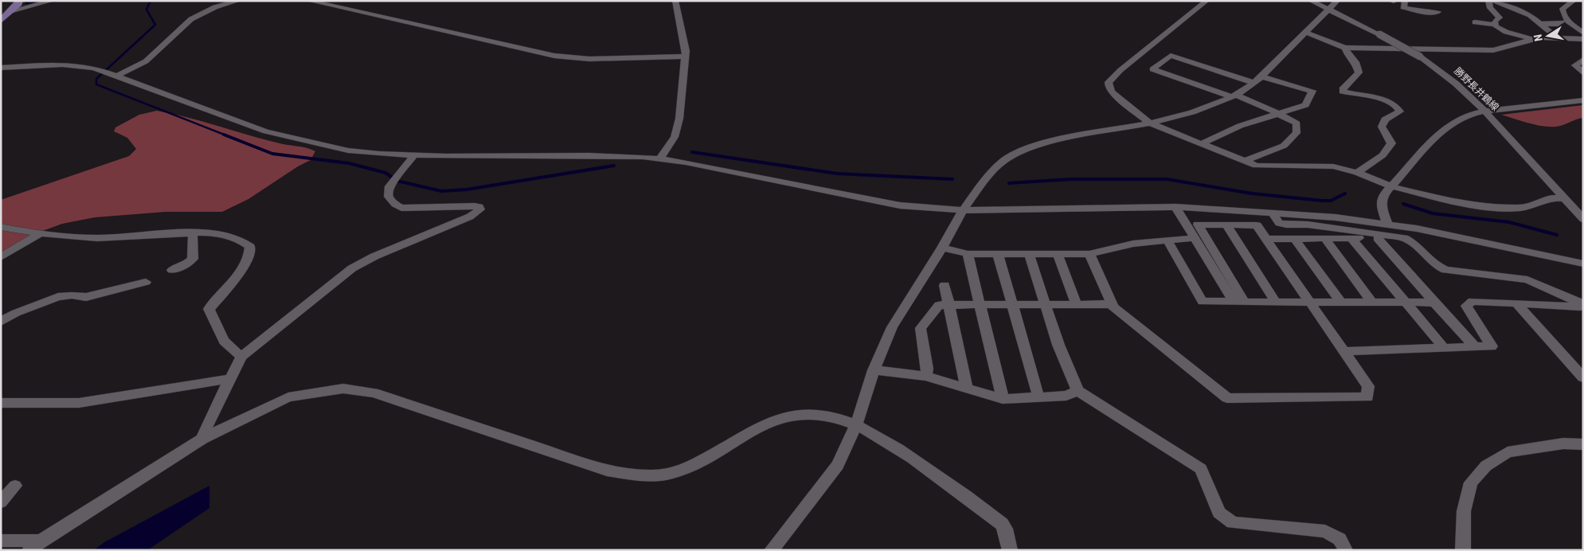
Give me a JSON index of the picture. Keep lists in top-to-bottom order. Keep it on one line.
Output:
{"streets":{"street":["勝野長井鶴線"]},"north":"left"}
